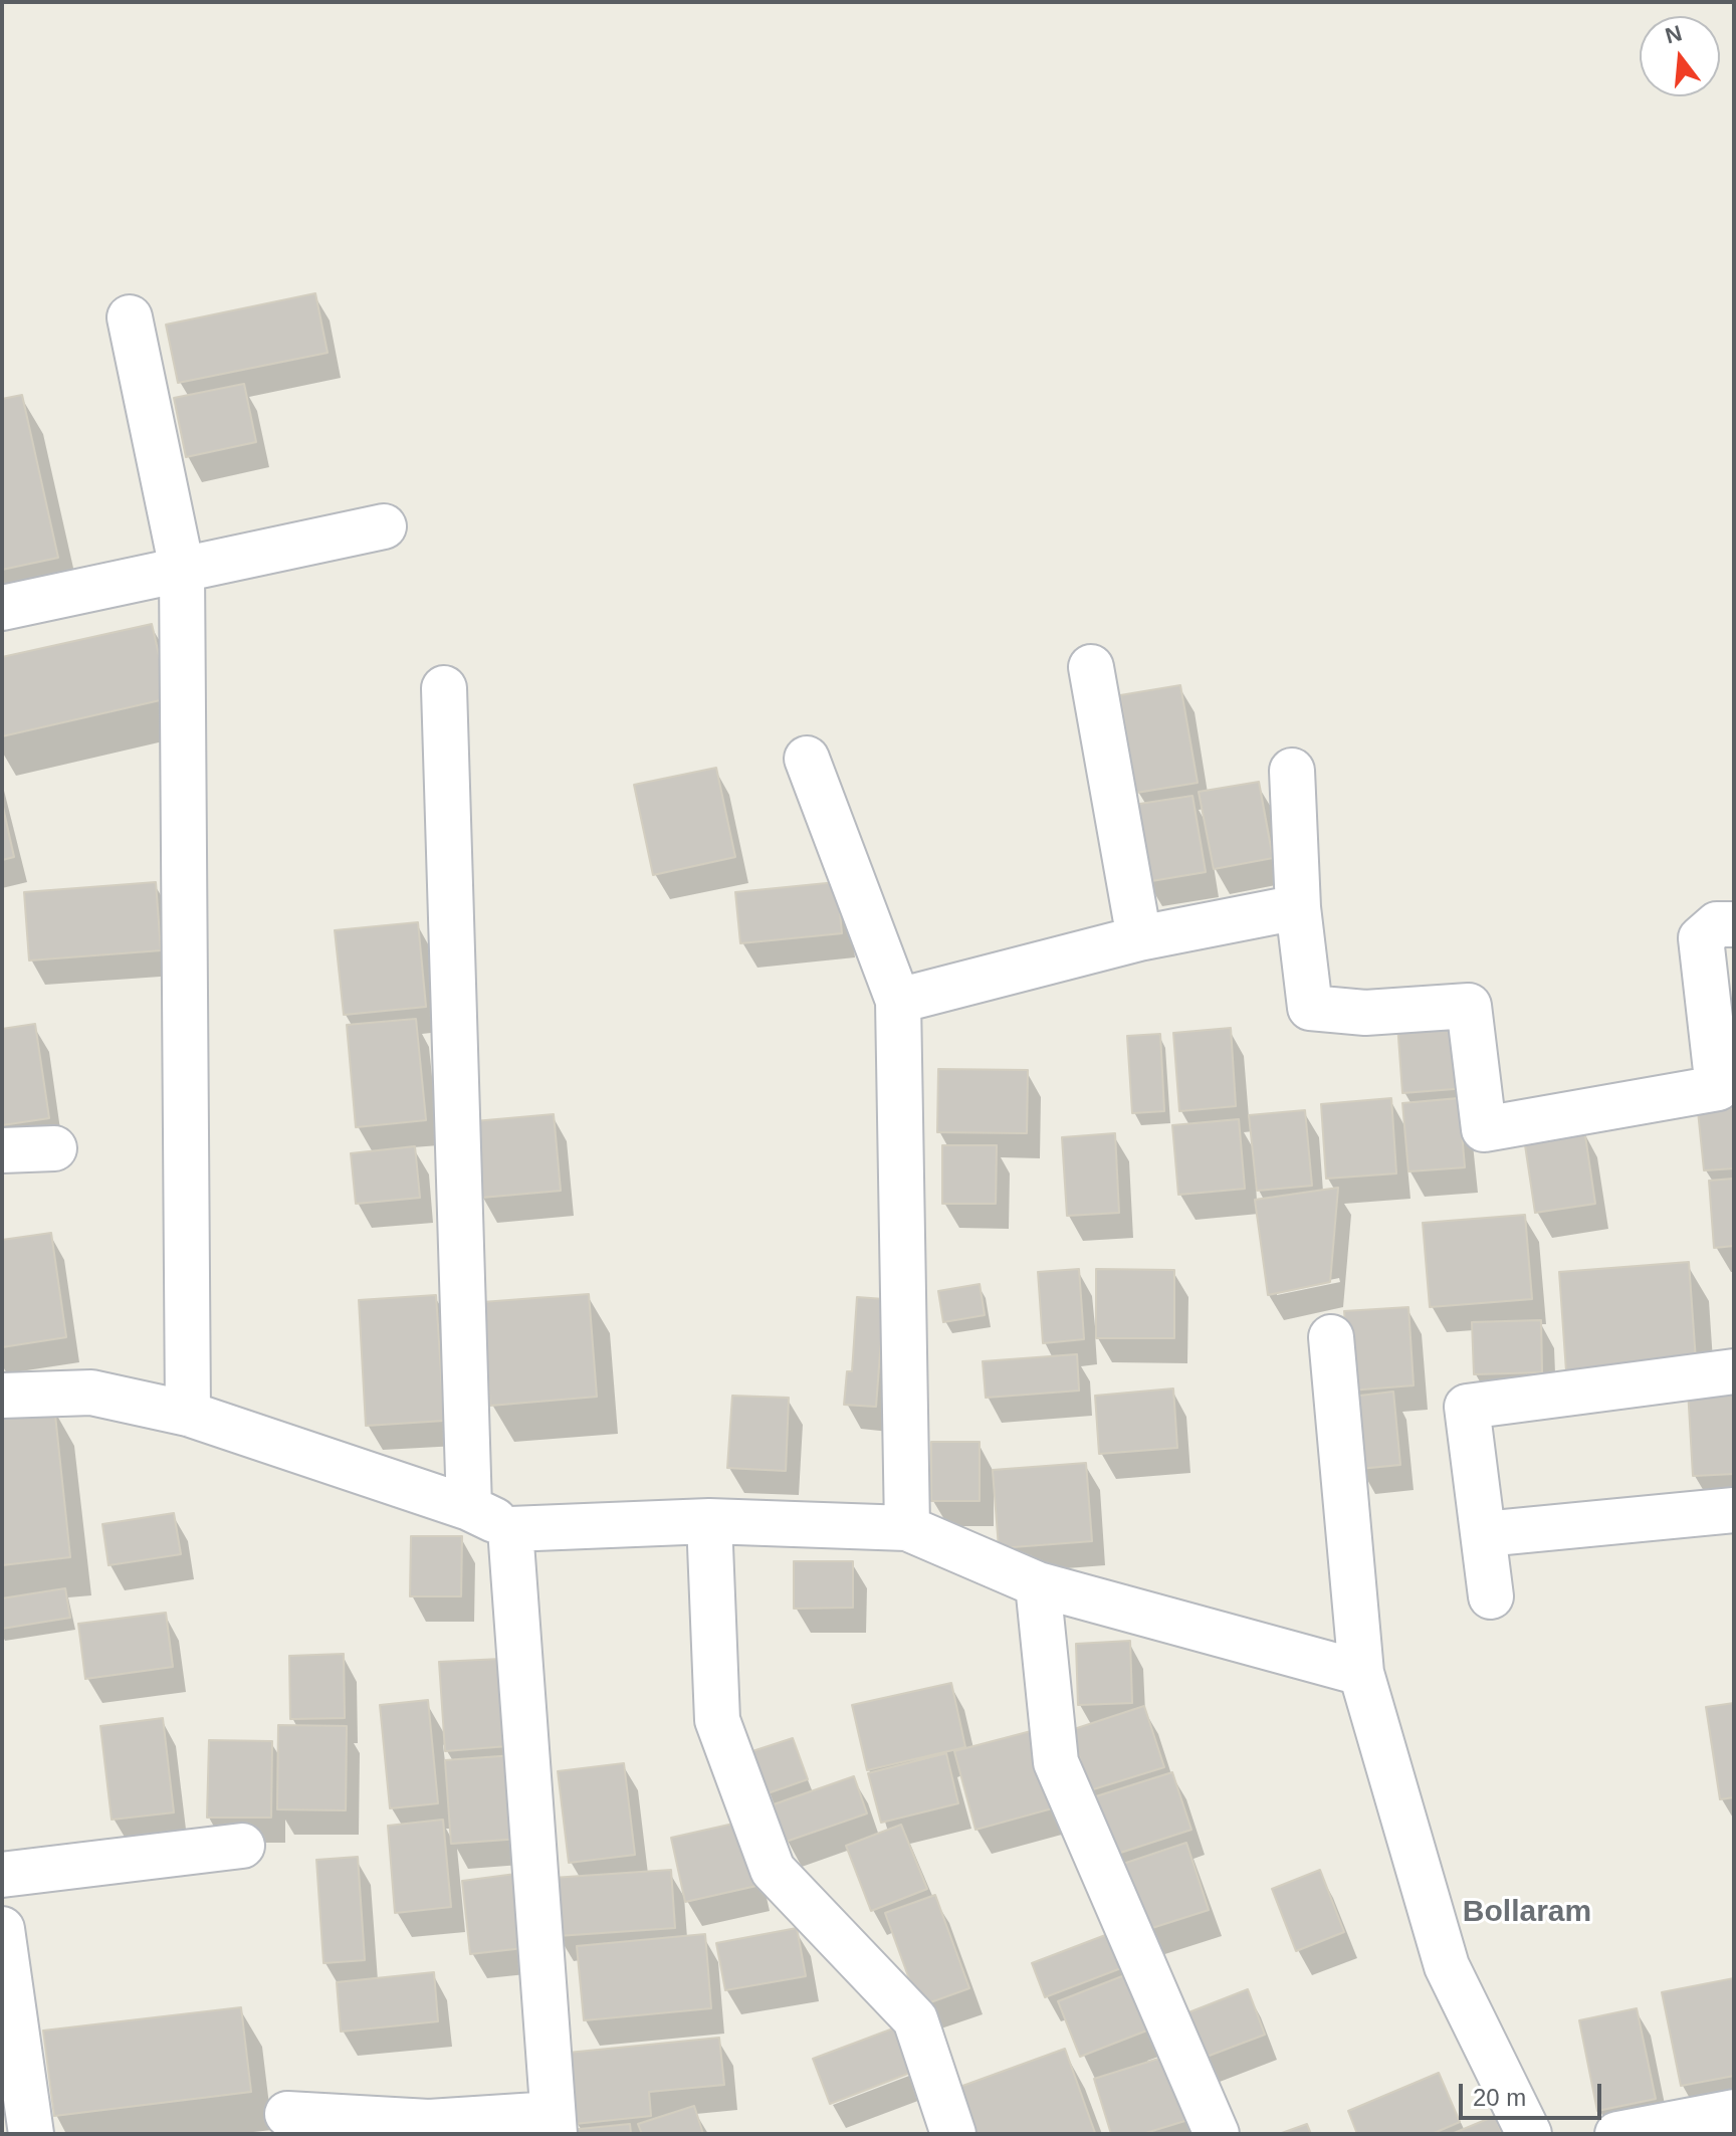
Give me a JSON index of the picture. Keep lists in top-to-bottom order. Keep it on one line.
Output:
{"districts":["Bollaram"],"scale_bar":"20 m","north":"top"}
